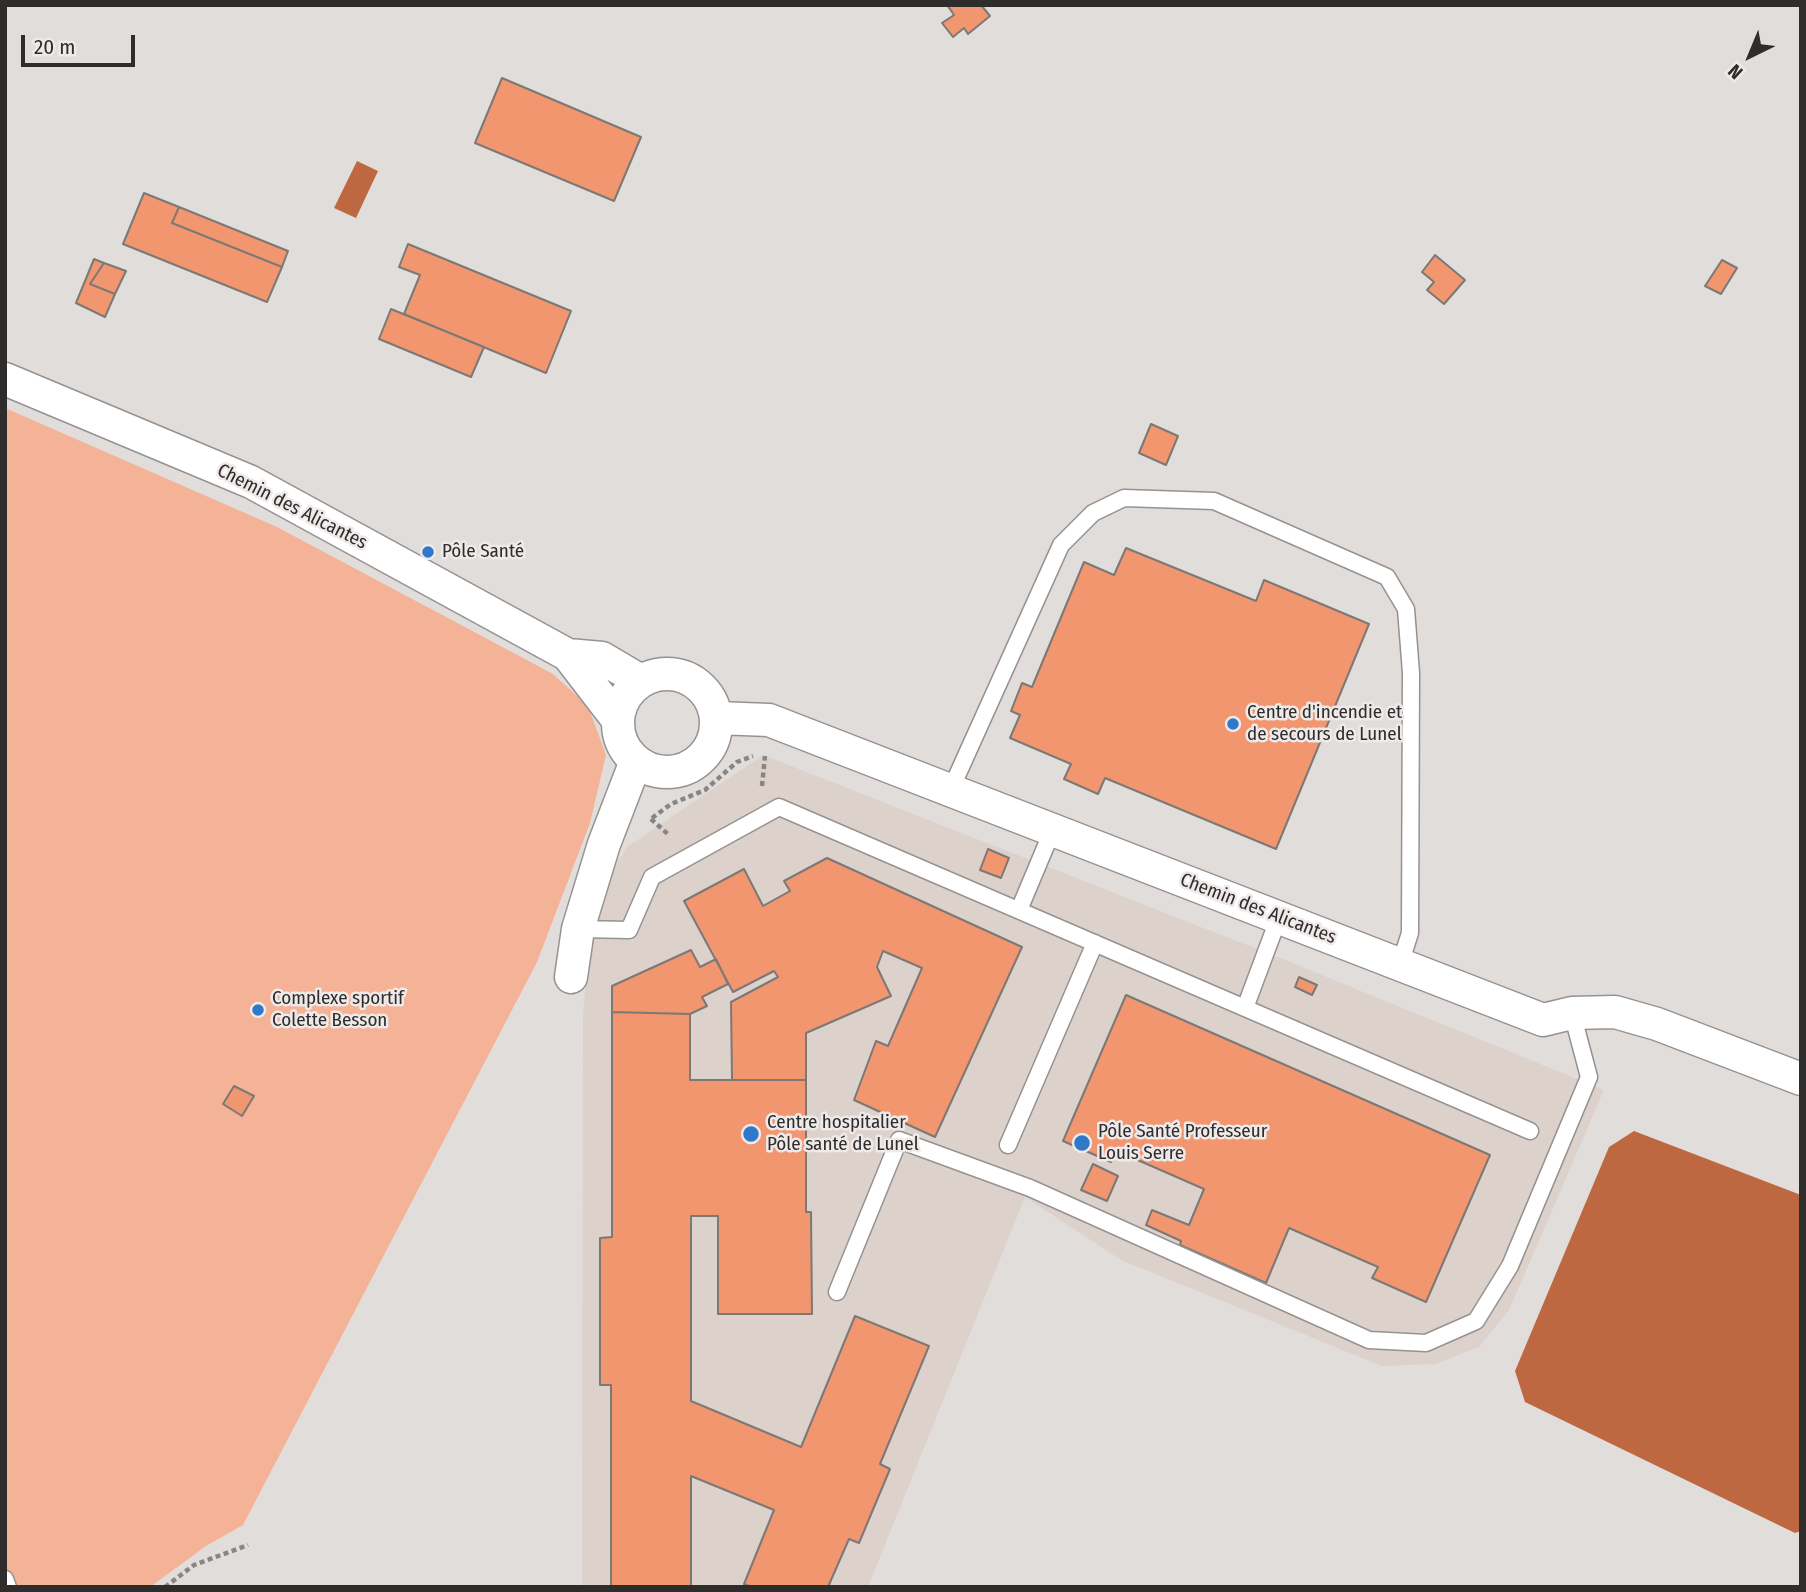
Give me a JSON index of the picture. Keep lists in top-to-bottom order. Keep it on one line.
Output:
{"streets":{"street":["Chemin des Alicantes"]},"places":["Pôle Santé","Centre d'incendie et de secours de Lunel","Complexe sportif Colette Besson","Centre hospitalier Pôle santé de Lunel","Pôle Santé Professeur Louis Serre"],"scale_bar":"20 m","north":"bottom left"}
